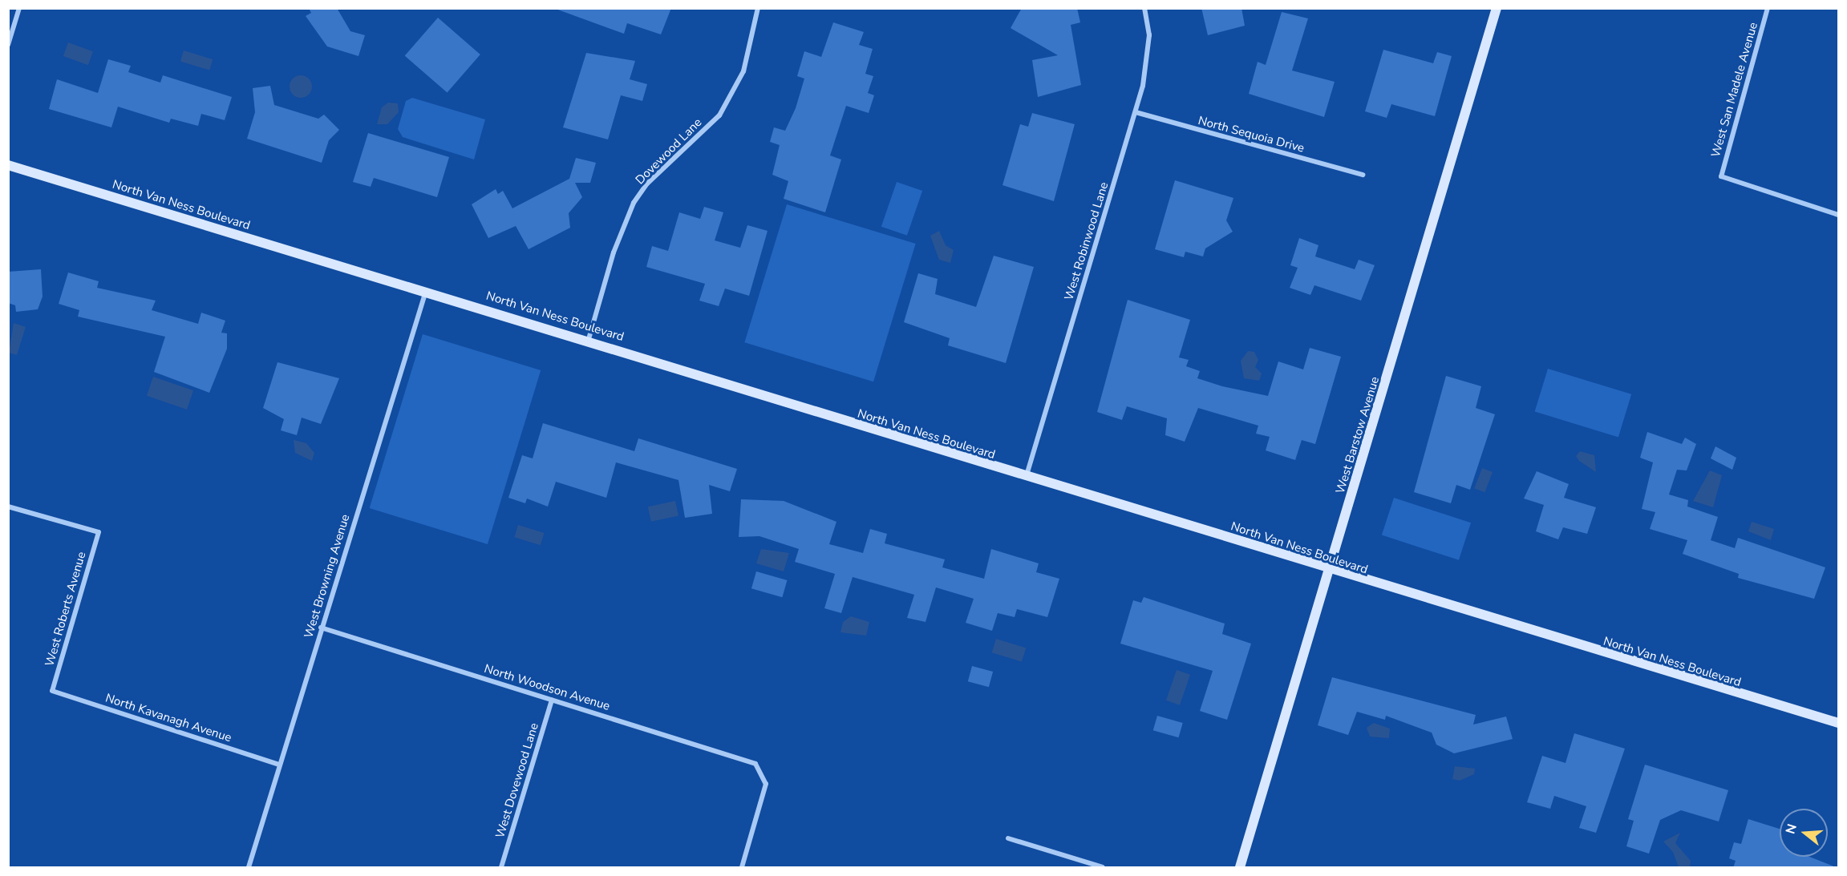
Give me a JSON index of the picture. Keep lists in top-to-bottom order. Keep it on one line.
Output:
{"streets":{"street":["West San Madele Avenue","North Sequoia Drive","Dovewood Lane","North Van Ness Boulevard","West Robinwood Lane","West Barstow Avenue","West Browning Avenue","West Roberts Avenue","North Woodson Avenue","North Kavanagh Avenue","West Dovewood Lane"]},"crossings":[["North Sequoia Drive","West Robinwood Lane"],["Dovewood Lane","North Van Ness Boulevard"],["North Van Ness Boulevard","West Robinwood Lane"],["North Van Ness Boulevard","West Barstow Avenue"],["North Van Ness Boulevard","West Browning Avenue"],["West Browning Avenue","North Woodson Avenue"],["West Browning Avenue","North Kavanagh Avenue"],["West Roberts Avenue","North Kavanagh Avenue"],["North Woodson Avenue","West Dovewood Lane"]],"north":"left"}
